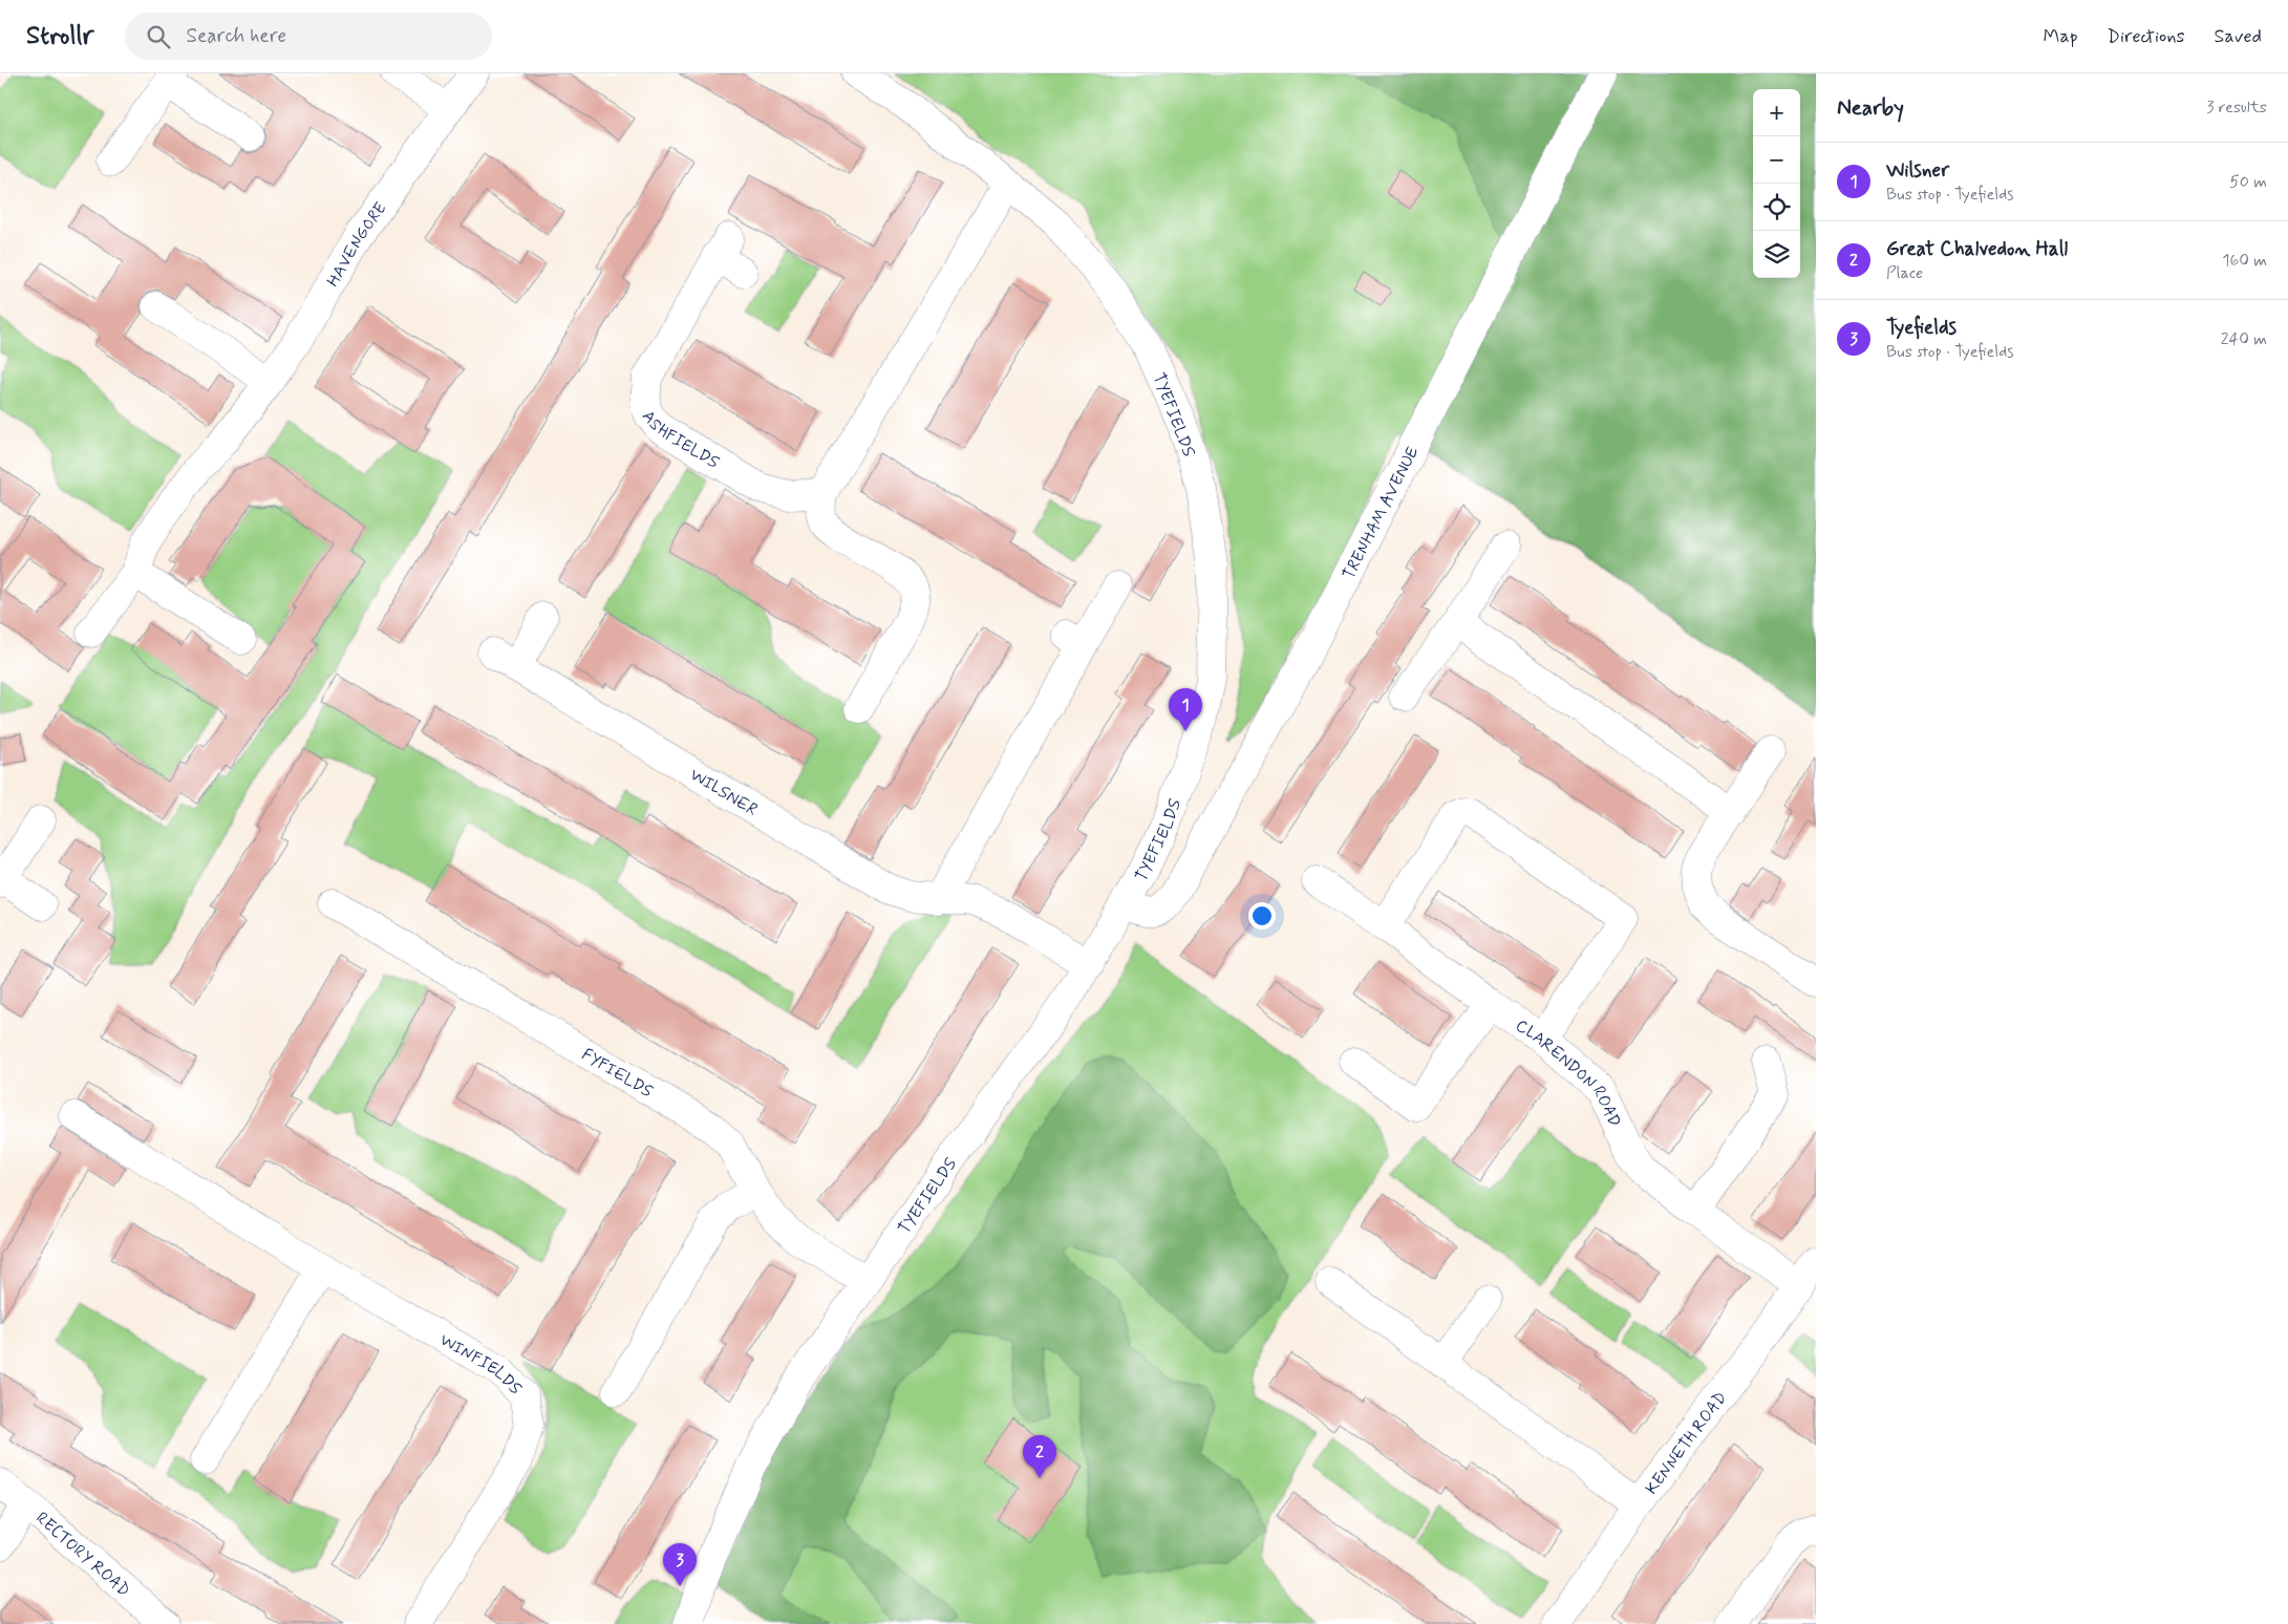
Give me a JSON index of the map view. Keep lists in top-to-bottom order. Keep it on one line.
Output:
{"streets":{"street":["HAVENGORE","TYEFIELDS","ASHFIELDS","TRENHAM AVENUE","WILSNER","FYFIELDS","CLARENDON ROAD","WINFIELDS","KENNETH ROAD","RECTORY ROAD"]},"crossings":[["TYEFIELDS","TRENHAM AVENUE"],["TYEFIELDS","WILSNER"],["TYEFIELDS","FYFIELDS"],["CLARENDON ROAD","KENNETH ROAD"]],"page":{"header":"Strollr","search":"Search here","nav":["Map","Directions","Saved"],"heading":["Nearby","3 results"],"map_buttons":["+","−"],"list":[{"mark":"1","name":"Wilsner","note":"Bus stop · Tyefields","value":"50 m"},{"mark":"2","name":"Great Chalvedon Hall","note":"Place","value":"160 m"},{"mark":"3","name":"Tyefields","note":"Bus stop · Tyefields","value":"240 m"}],"pins":["1","2","3"]}}
